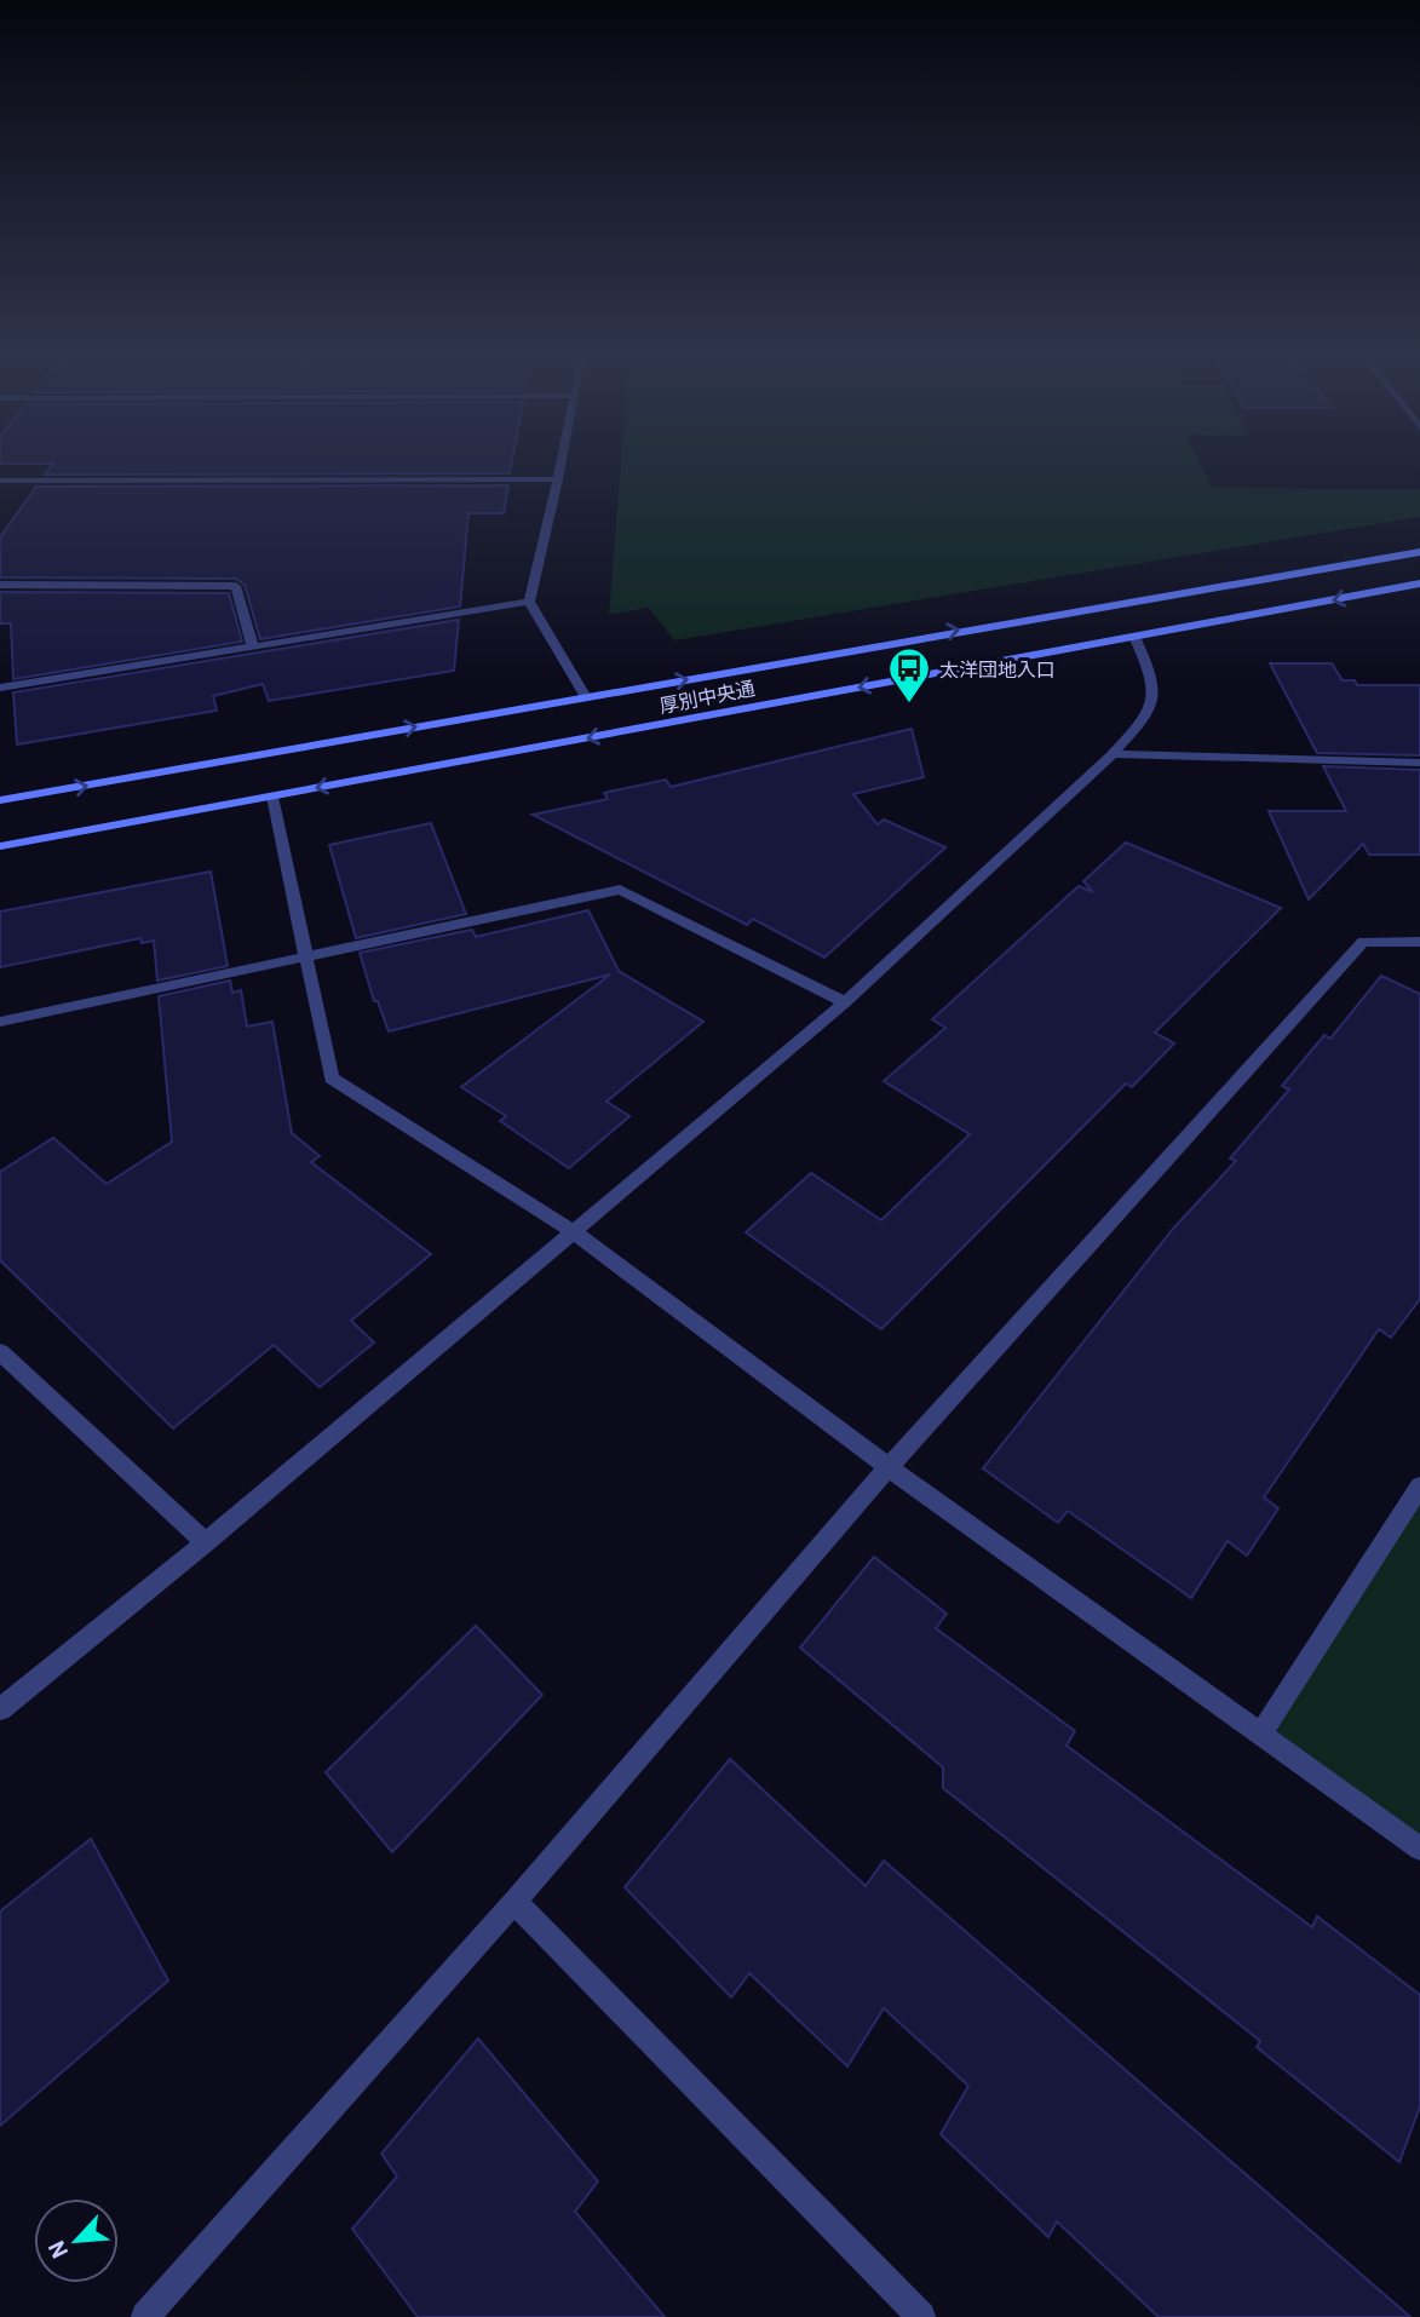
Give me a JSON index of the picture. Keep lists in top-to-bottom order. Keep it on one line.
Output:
{"streets":{"main road":["厚別中央通"]},"places":{"bus stop":["太洋団地入口"]},"north":"bottom left"}
